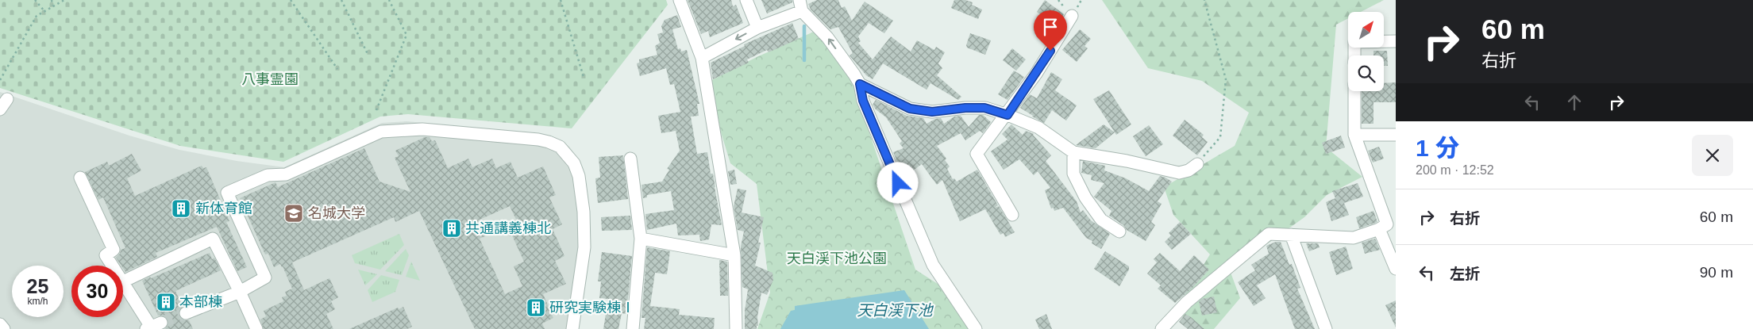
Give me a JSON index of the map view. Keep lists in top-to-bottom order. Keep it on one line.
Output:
{"water":["天白渓下池"],"parks":["八事霊園","天白渓下池公園"],"places":{"building":["新体育館","共通講義棟北","本部棟","研究実験棟Ⅰ"],"school or university":["名城大学"]},"north":"top right","page":{"turn":["60 m","右折"],"heading":["1 分","200 m · 12:52"],"list":[{"name":"右折","value":"60 m"},{"name":"左折","value":"90 m"}],"speed":"25 km/h","limit":"30"}}
